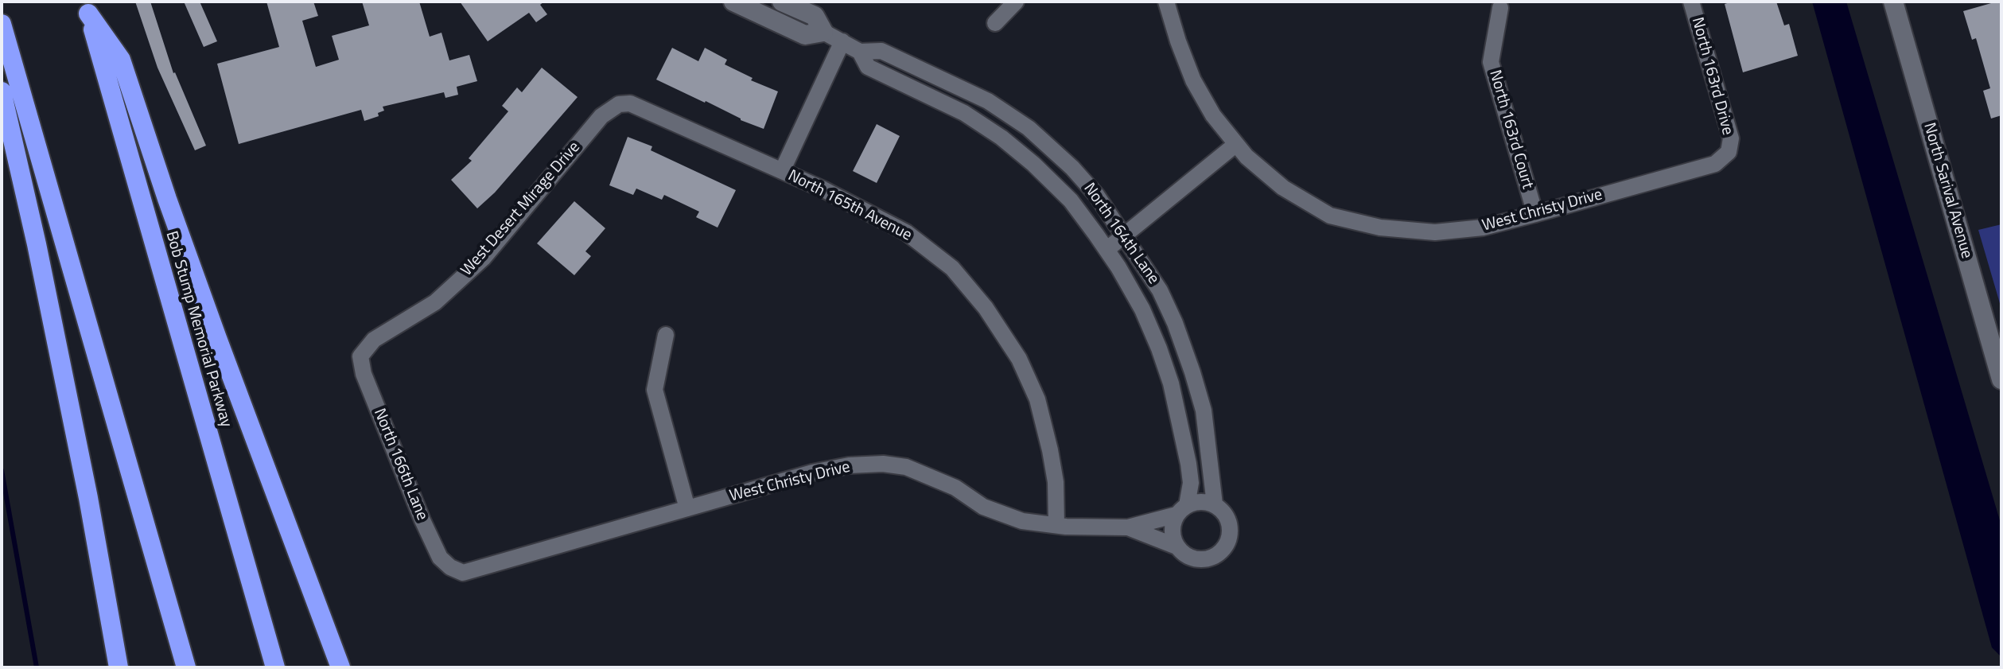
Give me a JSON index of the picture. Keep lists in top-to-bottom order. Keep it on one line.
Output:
{"streets":{"highway":["Bob Stump Memorial Parkway"],"main road":["North Sarival Avenue"],"street":["North 163rd Drive","North 163rd Court","North 165th Avenue","West Desert Mirage Drive","West Christy Drive","North 164th Lane","North 166th Lane"]},"crossings":[["North 163rd Drive","West Christy Drive"],["North 163rd Court","West Christy Drive"],["North 165th Avenue","West Desert Mirage Drive"],["North 165th Avenue","West Christy Drive"],["West Desert Mirage Drive","North 166th Lane"],["West Christy Drive","North 166th Lane"]]}
